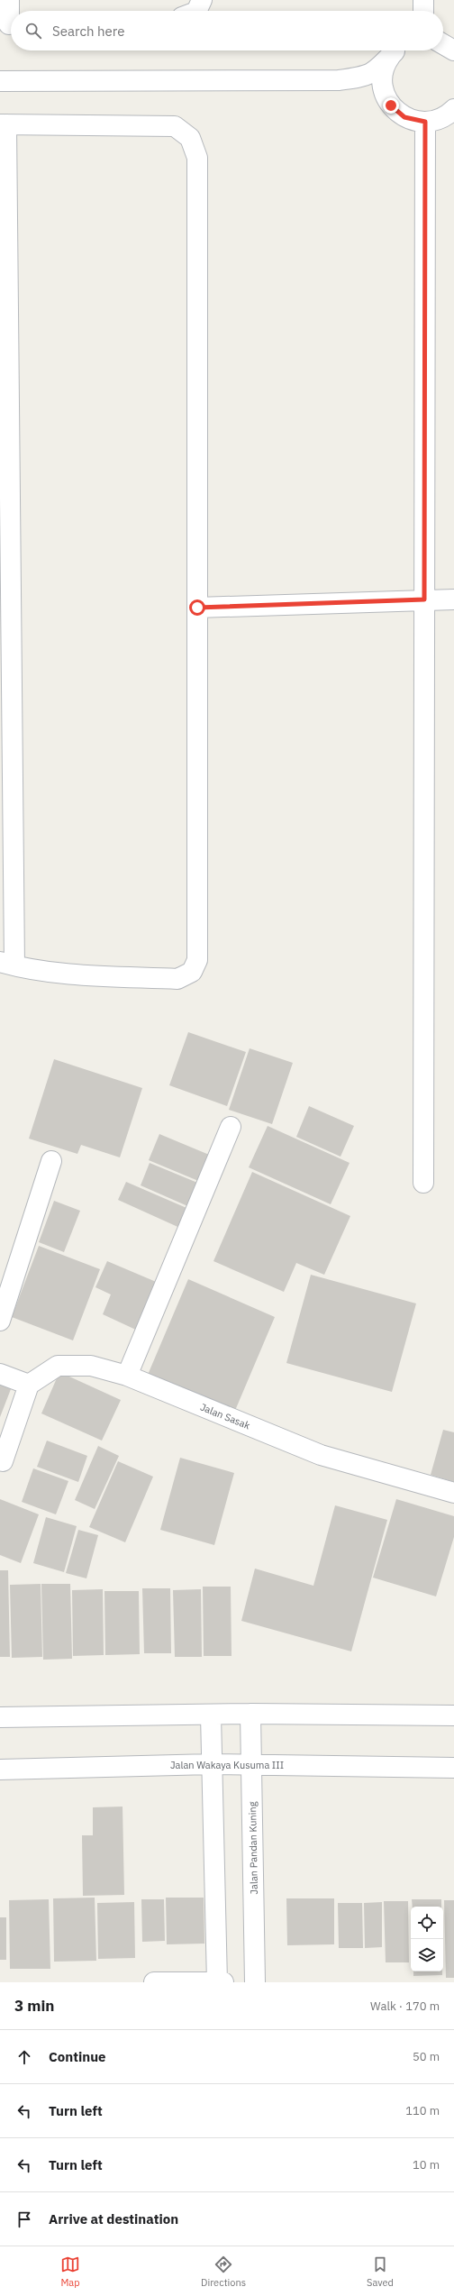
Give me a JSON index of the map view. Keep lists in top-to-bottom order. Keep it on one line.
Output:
{"streets":{"street":["Jalan Sasak","Jalan Wakaya Kusuma III","Jalan Pandan Kuning"]},"crossings":[["Jalan Wakaya Kusuma III","Jalan Pandan Kuning"]],"page":{"search":"Search here","heading":["3 min","Walk · 170 m"],"list":[["Continue","50 m"],["Turn left","110 m"],["Turn left","10 m"],"Arrive at destination"],"nav":["Map","Directions","Saved"]}}
